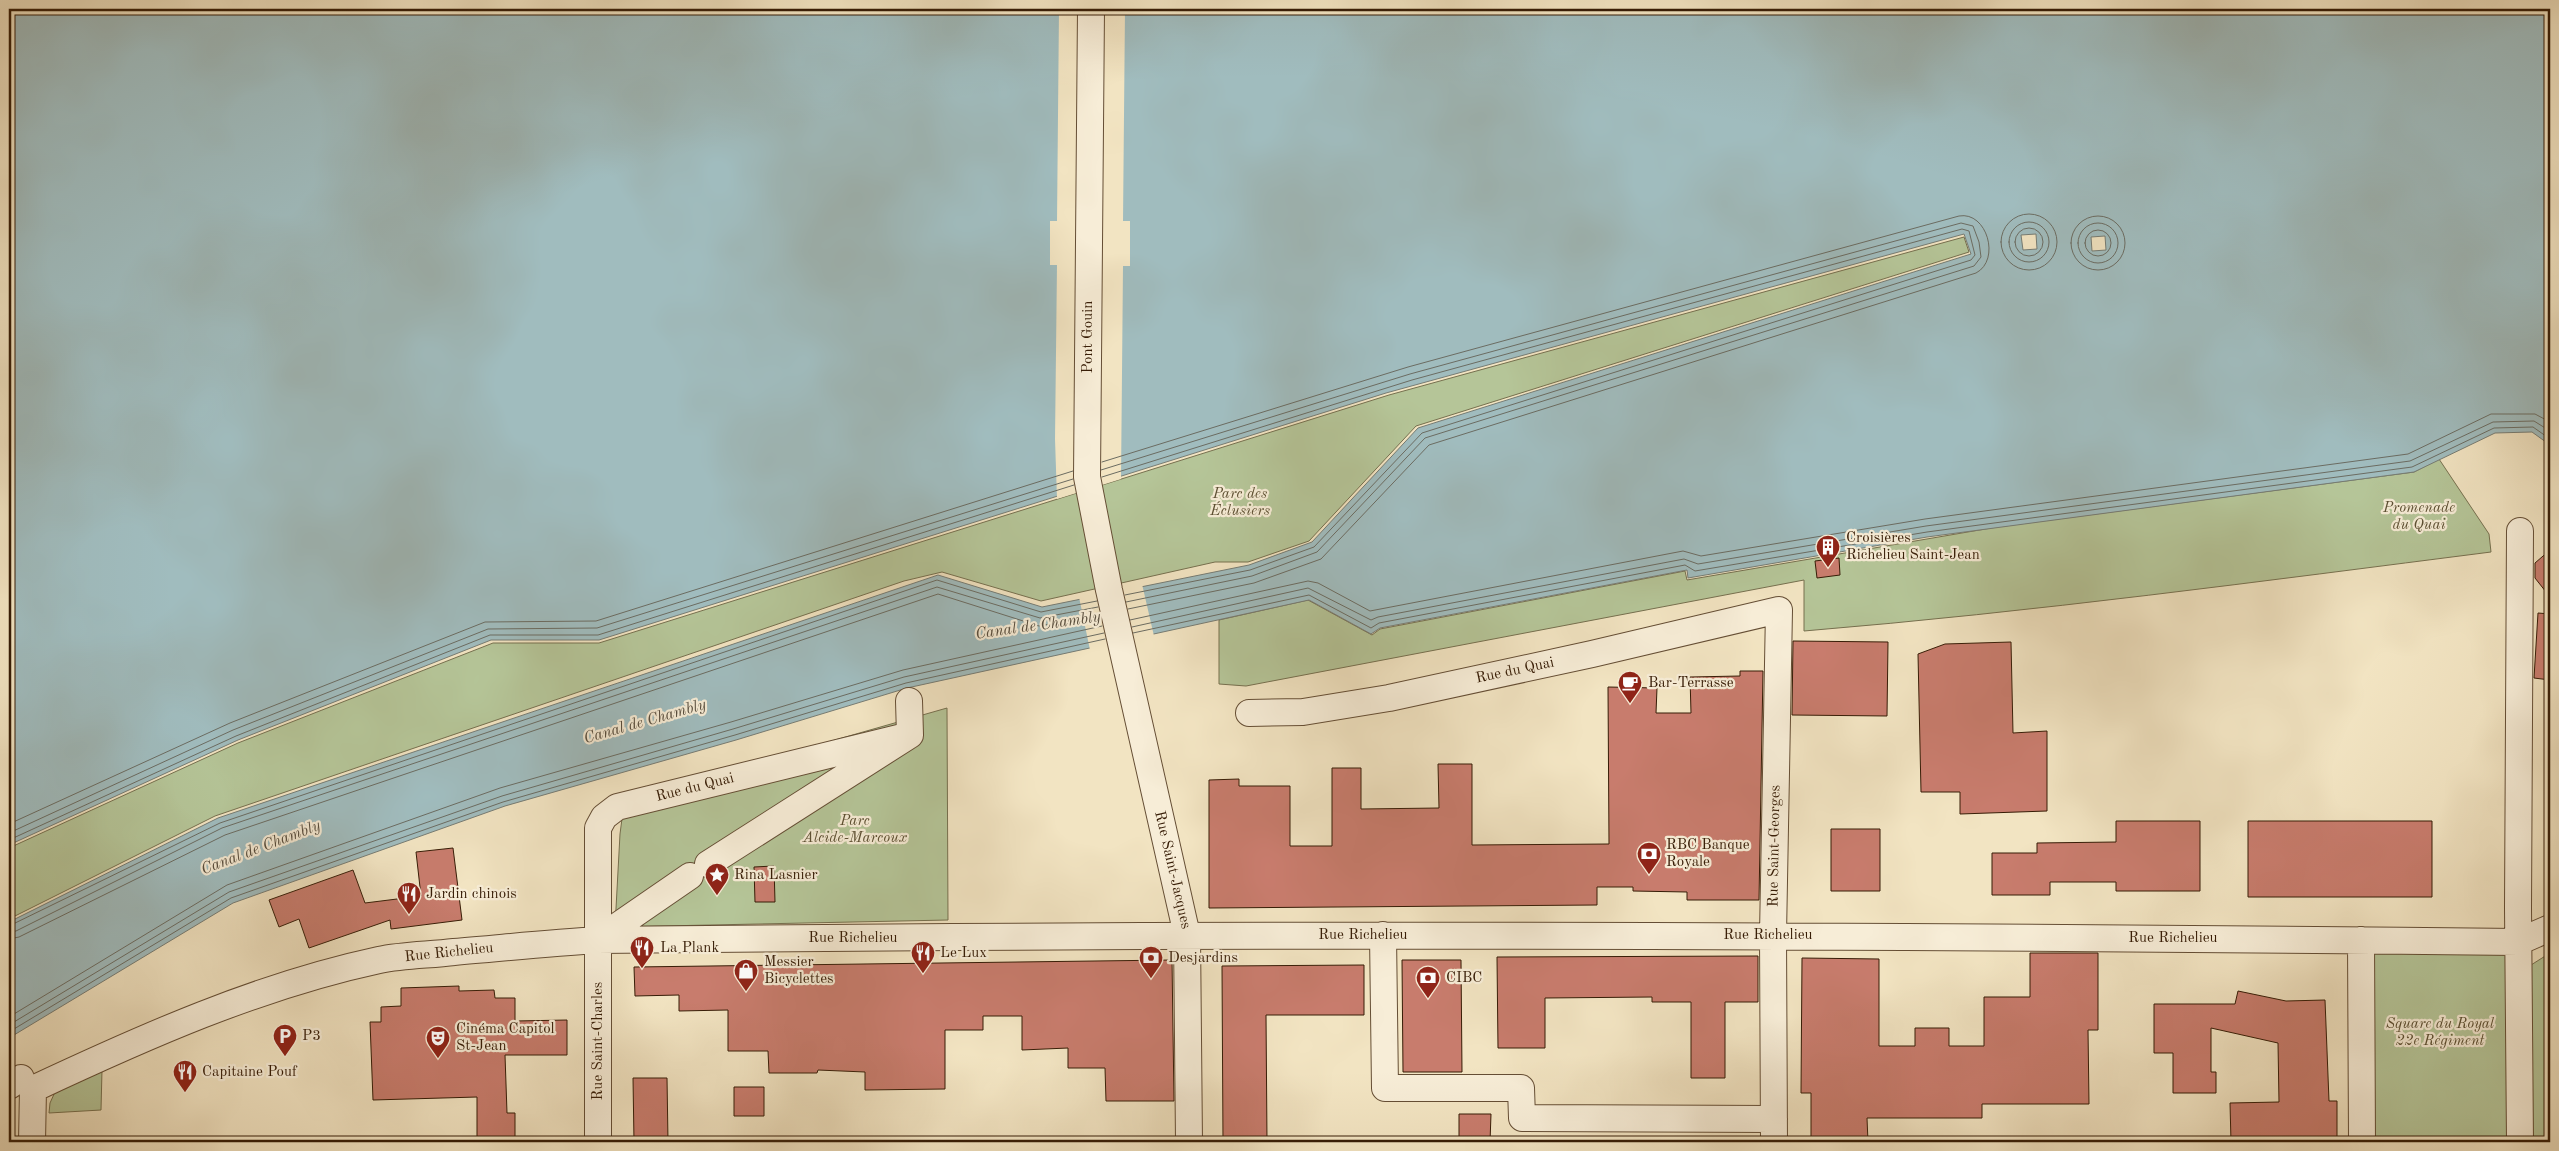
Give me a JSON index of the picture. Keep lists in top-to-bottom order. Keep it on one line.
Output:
{"streets":{"street":["Pont Gouin","Rue du Quai","Rue Saint-Georges","Rue Saint-Jacques","Rue Richelieu","Rue Saint-Charles"]},"crossings":[["Pont Gouin","Rue Saint-Jacques"],["Rue du Quai","Rue Saint-Georges"],["Rue du Quai","Rue Richelieu"],["Rue du Quai","Rue Saint-Charles"],["Rue Saint-Georges","Rue Richelieu"],["Rue Saint-Jacques","Rue Richelieu"],["Rue Richelieu","Rue Saint-Charles"]],"water":["Canal de Chambly"],"parks":["Parc des Éclusiers","Promenade du Quai","Parc Alcide-Marcoux","Square du Royal 22e Régiment"],"places":{"building":["Croisières Richelieu Saint-Jean"],"cafe":["Bar-Terrasse"],"bank":["RBC Banque Royale","Desjardins","CIBC"],"place":["Rina Lasnier"],"restaurant":["Jardin chinois","La Plank","Le Lux","Capitaine Pouf"],"shop":["Messier Bicyclettes"],"parking":["P3"],"theatre":["Cinéma Capitol St-Jean"]}}
